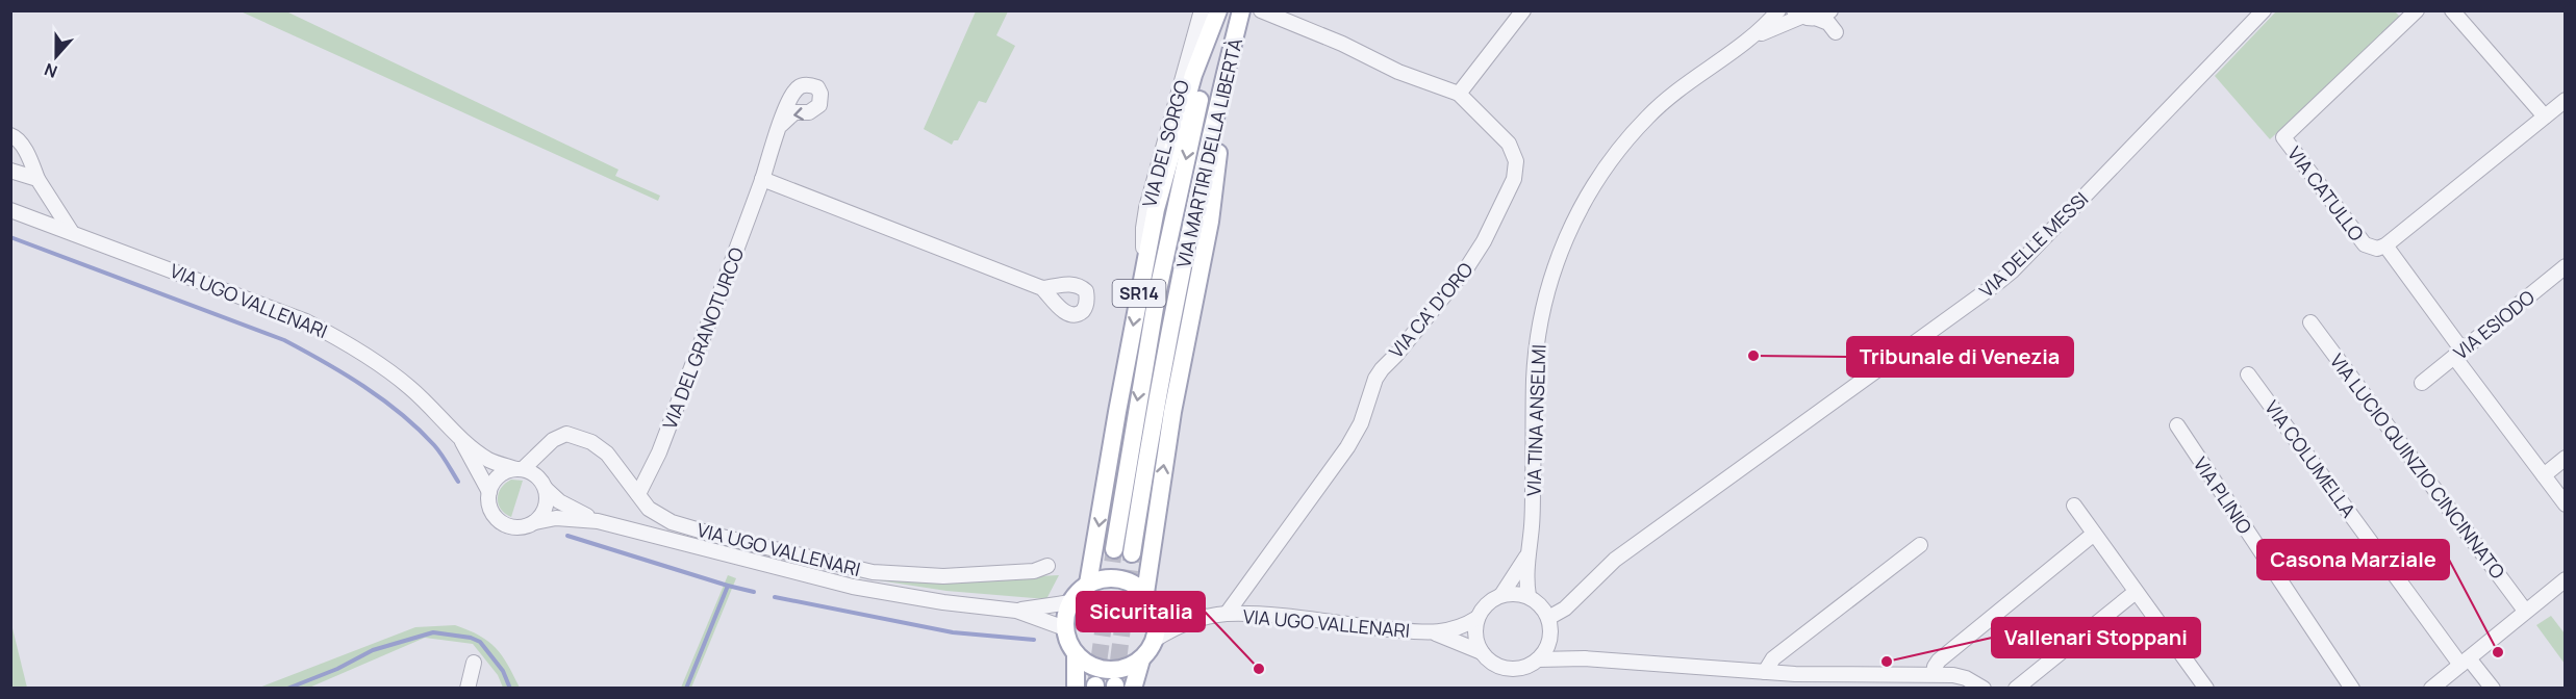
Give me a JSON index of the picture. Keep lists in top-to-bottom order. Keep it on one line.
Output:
{"streets":{"main road":["VIA MARTIRI DELLA LIBERTÀ","SR14"],"street":["VIA DEL SORGO","VIA CATULLO","VIA DELLE MESSI","VIA UGO VALLENARI","VIA CA' D'ORO","VIA ESIODO","VIA DEL GRANOTURCO","VIA TINA ANSELMI","VIA COLUMELLA","VIA LUCIO QUINZIO CINCINNATO","VIA PLINIO"]},"crossings":[["VIA DEL SORGO","SR14"],["VIA MARTIRI DELLA LIBERTÀ","SR14"],["VIA DELLE MESSI","VIA UGO VALLENARI"],["VIA DELLE MESSI","VIA TINA ANSELMI"],["SR14","VIA UGO VALLENARI"],["VIA UGO VALLENARI","VIA CA' D'ORO"],["VIA UGO VALLENARI","VIA DEL GRANOTURCO"],["VIA UGO VALLENARI","VIA TINA ANSELMI"]],"places":["Tribunale di Venezia","Casona Marziale","Vallenari Stoppani","Sicuritalia"],"north":"bottom"}
